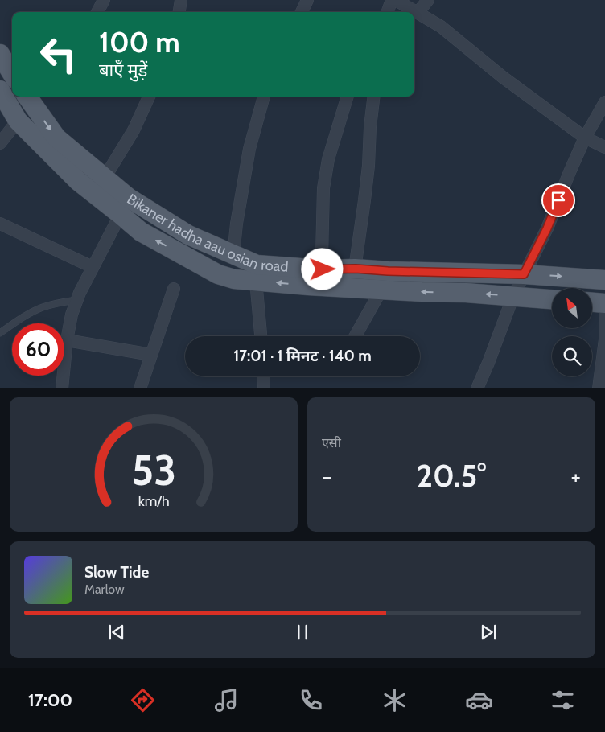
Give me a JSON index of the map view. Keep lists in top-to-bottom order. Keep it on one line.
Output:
{"streets":{"main road":["Bikaner hadha aau osian road"]},"north":"top left","page":{"turn":["100 m","बाएँ मुड़ें"],"limit":"60","trip":"17:01 · 1 मिनट · 140 m","tile":"एसी","heat":["−","20.5°","+"],"song":["Slow Tide","Marlow"],"tabs":"17:00","gauge":["53","km/h"]}}
